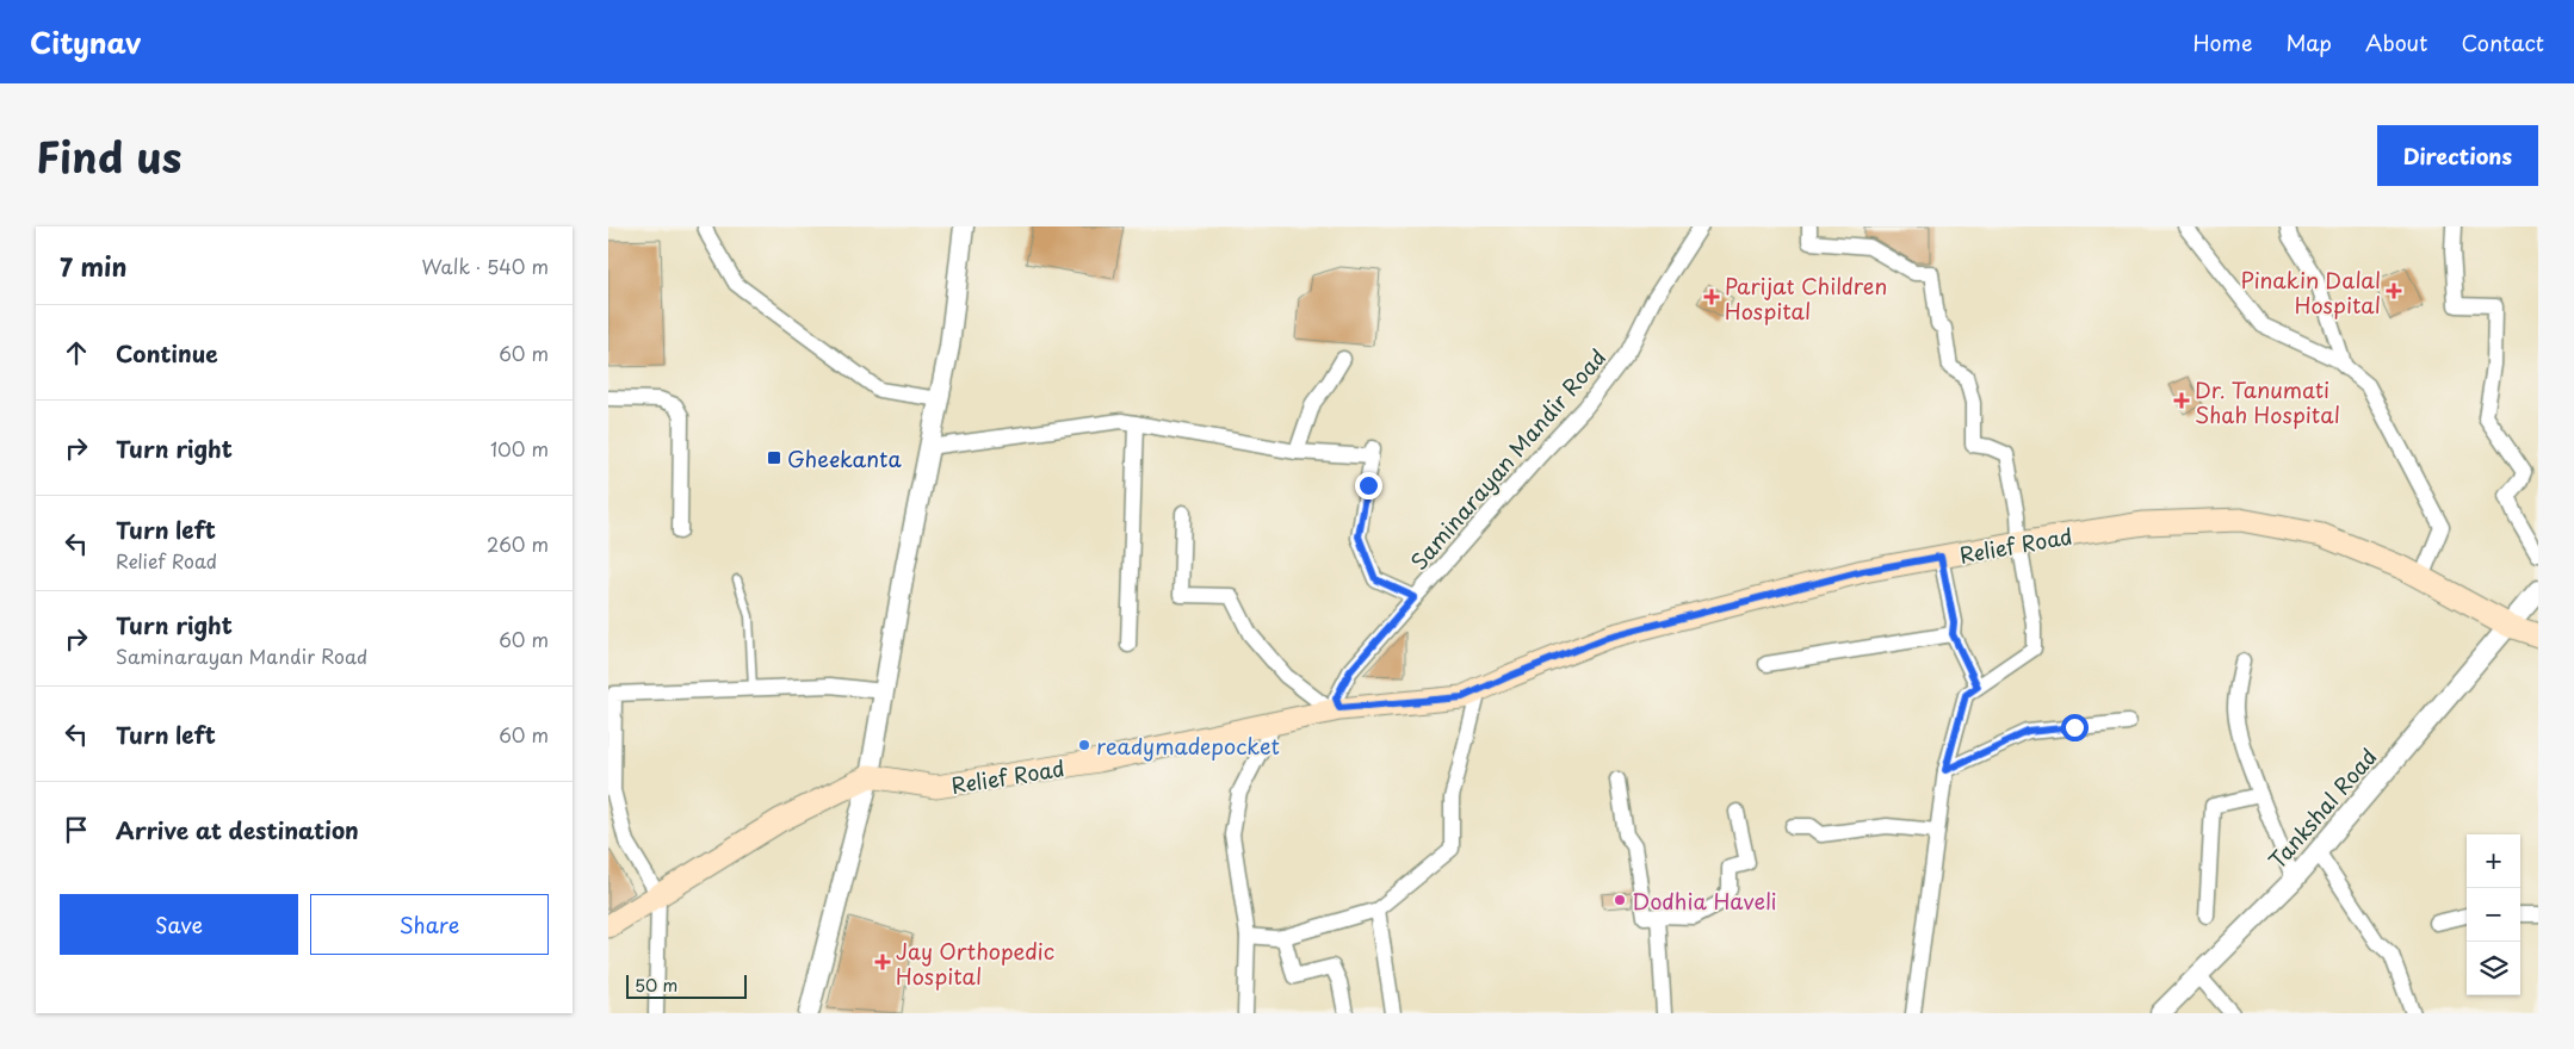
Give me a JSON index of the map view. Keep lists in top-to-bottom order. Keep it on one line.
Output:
{"streets":{"main road":["Relief Road"],"street":["Saminarayan Mandir Road","Tankshal Road"]},"crossings":[["Saminarayan Mandir Road","Relief Road"],["Relief Road","Tankshal Road"]],"places":{"health":["Pinakin Dalal Hospital","Parijat Children Hospital","Dr. Tanumati Shah Hospital","Jay Orthopedic Hospital"],"transit":["Gheekanta"],"other":["readymadepocket","Dodhia Haveli"]},"scale_bar":"50 m","page":{"header":"Citynav","nav":["Home","Map","About","Contact"],"title":"Find us","buttons":["Directions",["Save","Share"]],"heading":["7 min","Walk · 540 m"],"list":[["Continue","60 m"],["Turn right","100 m"],["Turn left","Relief Road","260 m"],["Turn right","Saminarayan Mandir Road","60 m"],["Turn left","60 m"],"Arrive at destination"],"map_buttons":["+","−"],"scale":"50 m"}}
